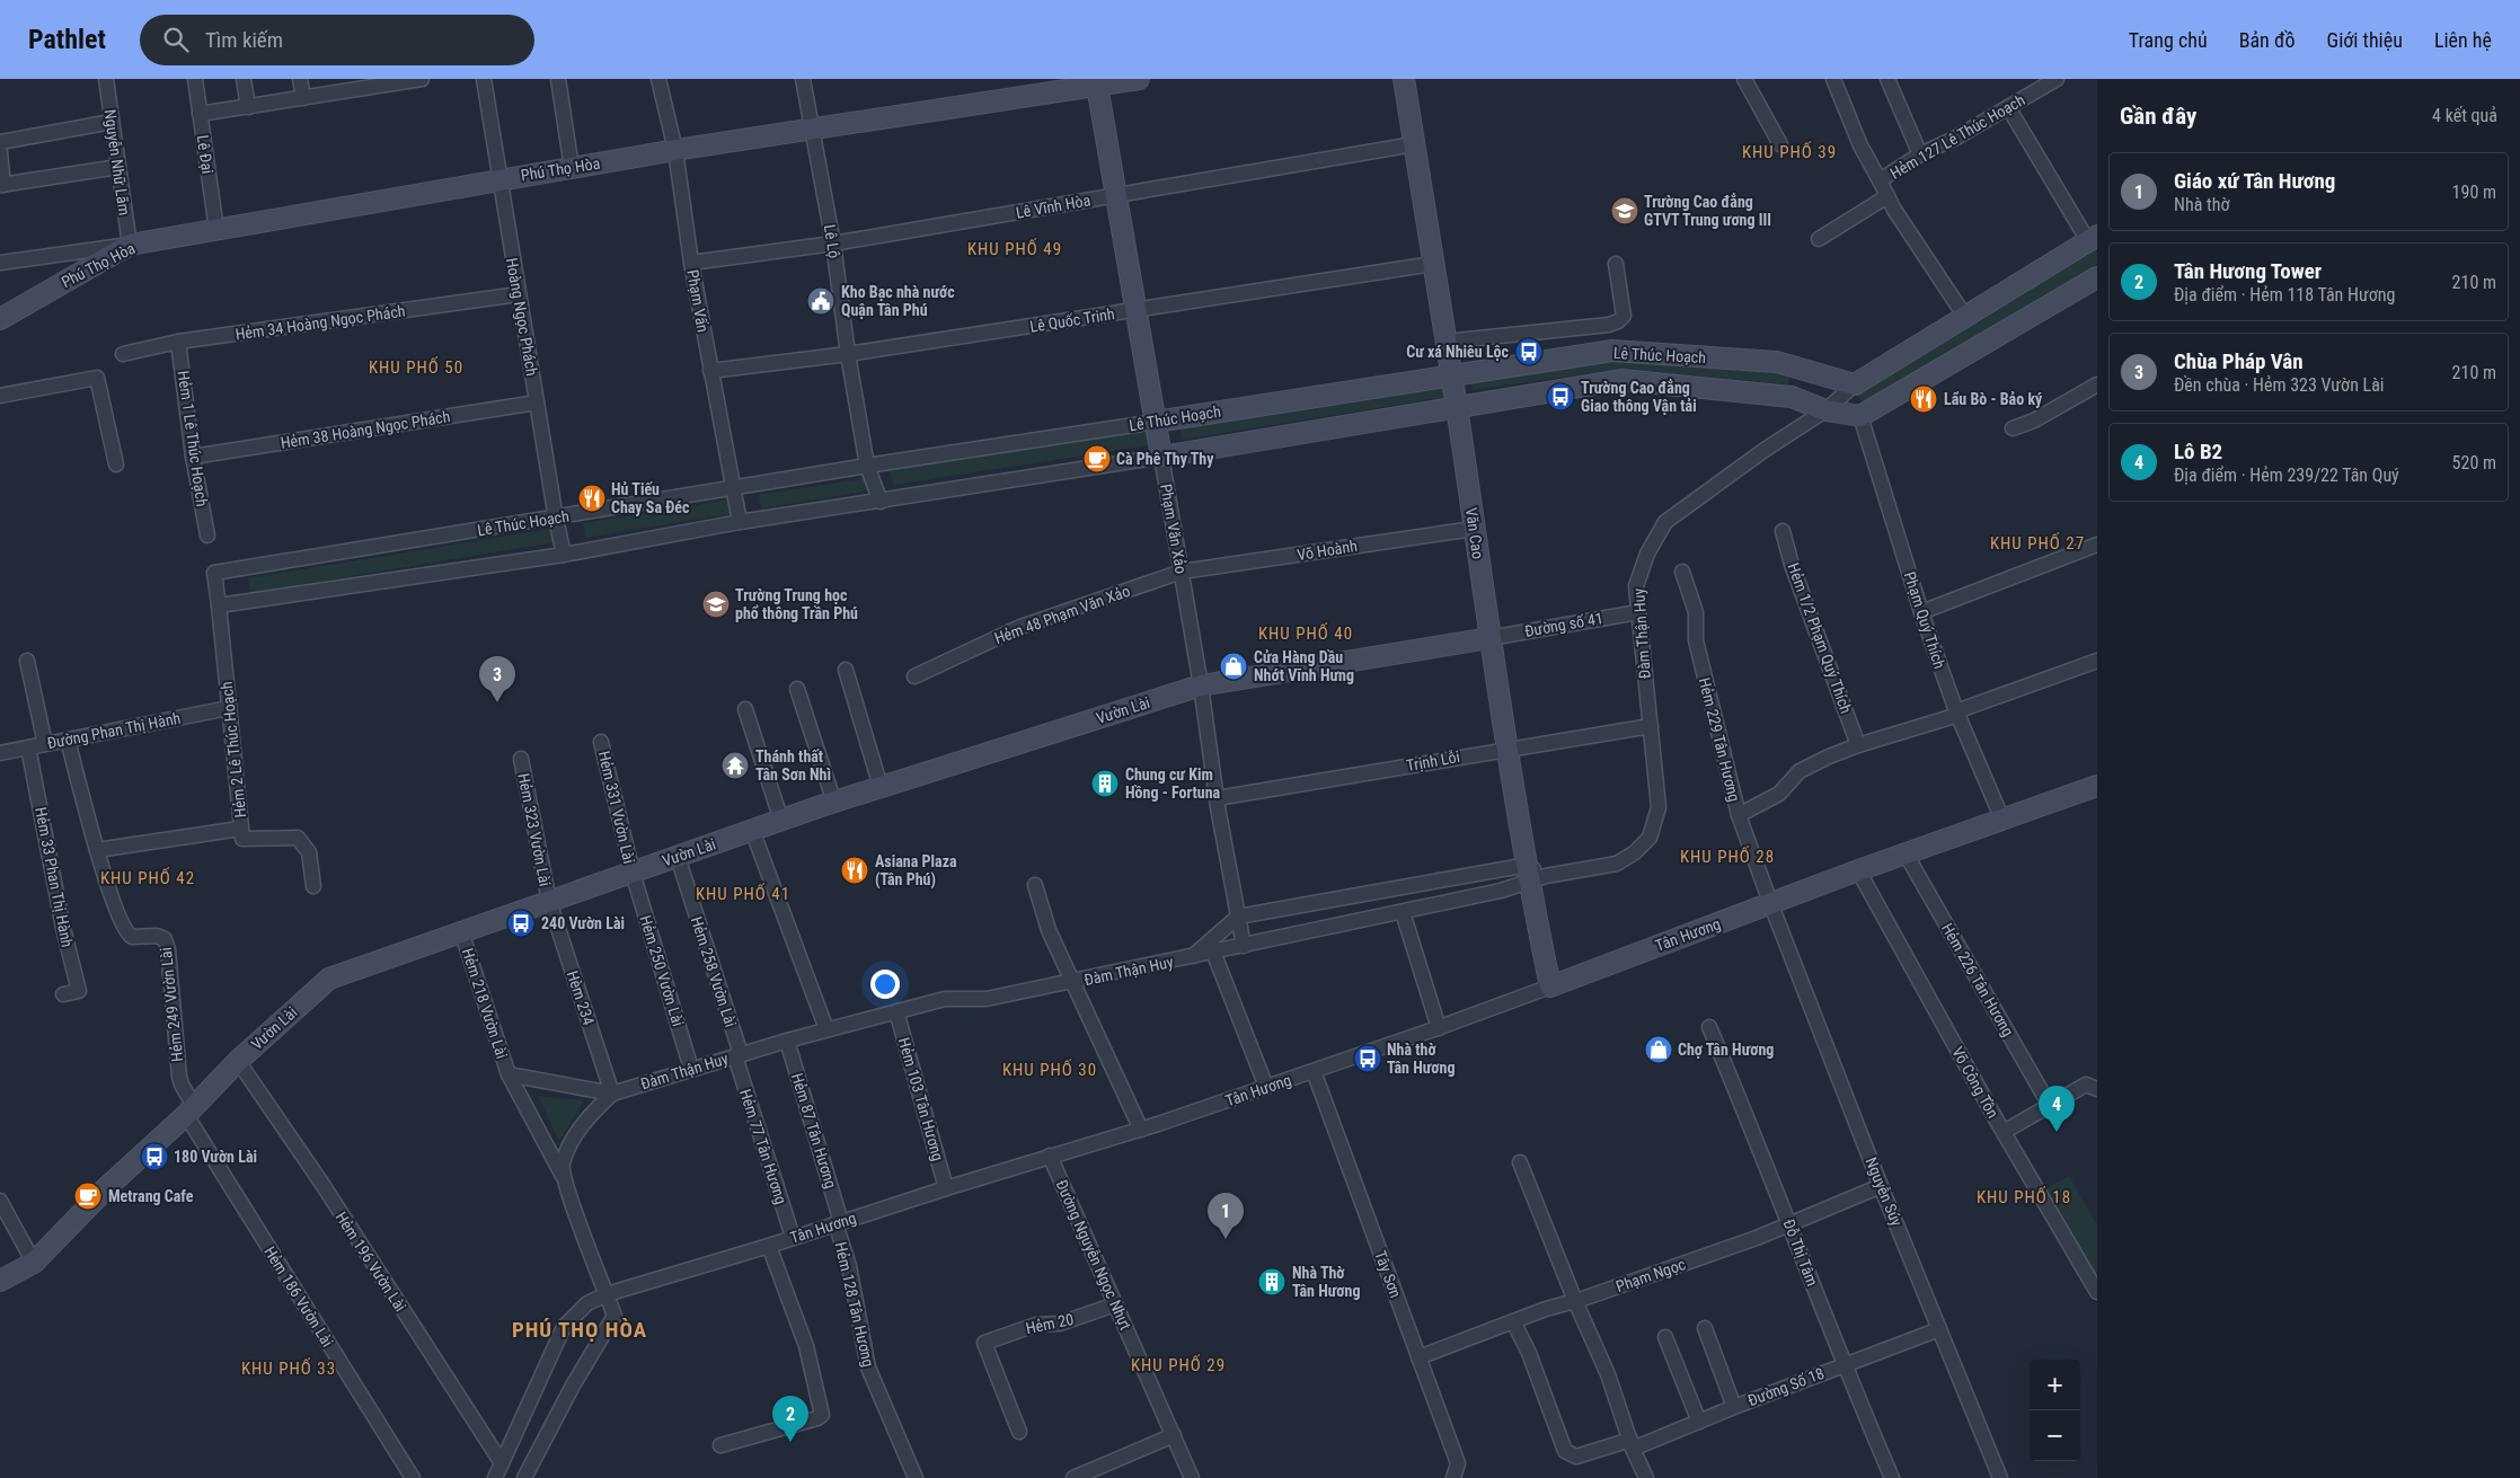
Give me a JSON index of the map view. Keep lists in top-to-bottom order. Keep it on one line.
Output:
{"streets":{"street":["Hẻm 127 Lê Thúc Hoạch","Lê Đại","Nguyễn Nhữ Lãm","Phú Thọ Hòa","Lê Vĩnh Hòa","Lê Lộ","Phạm Vấn","Hoàng Ngọc Phách","Lê Quốc Trinh","Hẻm 34 Hoàng Ngọc Phách","Lê Thúc Hoạch","Hẻm 38 Hoàng Ngọc Phách","Hẻm 1 Lê Thúc Hoạch","Phạm Văn Xảo","Văn Cao","Võ Hoành","Hẻm 48 Phạm Văn Xảo","Phạm Quý Thích","Đường số 41","Đàm Thận Huy","Hẻm 1/2 Phạm Quý Thích","Vườn Lài","Đường Phan Thị Hành","Hẻm 229 Tân Hương","Hẻm 2 Lê Thúc Hoạch","Trịnh Lỗi","Hẻm 331 Vườn Lài","Hẻm 323 Vườn Lài","Hẻm 33 Phan Thị Hành","Tân Hương","Hẻm 250 Vườn Lài","Hẻm 258 Vườn Lài","Hẻm 226 Tân Hương","Hèm 234","Hẻm 218 Vườn Lài","Hẻm 249 Vườn Lài","Võ Công Tồn","Hẻm 103 Tân Hương","Hẻm 87 Tân Hương","Hẻm 77 Tân Hương","Nguyễn Súy","Đỗ Thị Tâm","Đường Nguyễn Ngọc Nhựt","Hẻm 196 Vườn Lài","Tây Sơn","Phạm Ngọc","Hẻm 186 Vườn Lài","Hẻm 128 Tân Hương","Hẻm 20","Đường Số 18"]},"crossings":[["Lê Đại","Phú Thọ Hòa"],["Nguyễn Nhữ Lãm","Phú Thọ Hòa"],["Phú Thọ Hòa","Lê Lộ"],["Phú Thọ Hòa","Phạm Vấn"],["Phú Thọ Hòa","Hoàng Ngọc Phách"],["Phú Thọ Hòa","Phạm Văn Xảo"],["Lê Vĩnh Hòa","Lê Lộ"],["Lê Vĩnh Hòa","Phạm Vấn"],["Lê Vĩnh Hòa","Phạm Văn Xảo"],["Lê Vĩnh Hòa","Văn Cao"],["Lê Lộ","Lê Quốc Trinh"],["Lê Lộ","Lê Thúc Hoạch"],["Phạm Vấn","Lê Quốc Trinh"],["Phạm Vấn","Lê Thúc Hoạch"],["Hoàng Ngọc Phách","Hẻm 34 Hoàng Ngọc Phách"],["Hoàng Ngọc Phách","Lê Thúc Hoạch"],["Hoàng Ngọc Phách","Hẻm 38 Hoàng Ngọc Phách"],["Lê Quốc Trinh","Phạm Văn Xảo"],["Lê Quốc Trinh","Văn Cao"],["Hẻm 34 Hoàng Ngọc Phách","Hẻm 1 Lê Thúc Hoạch"],["Lê Thúc Hoạch","Phạm Văn Xảo"],["Lê Thúc Hoạch","Văn Cao"],["Lê Thúc Hoạch","Phạm Quý Thích"],["Lê Thúc Hoạch","Đàm Thận Huy"],["Lê Thúc Hoạch","Hẻm 2 Lê Thúc Hoạch"],["Hẻm 38 Hoàng Ngọc Phách","Hẻm 1 Lê Thúc Hoạch"],["Phạm Văn Xảo","Võ Hoành"],["Phạm Văn Xảo","Hẻm 48 Phạm Văn Xảo"],["Phạm Văn Xảo","Đàm Thận Huy"],["Phạm Văn Xảo","Vườn Lài"],["Phạm Văn Xảo","Trịnh Lỗi"],["Văn Cao","Võ Hoành"],["Văn Cao","Đường số 41"],["Văn Cao","Đàm Thận Huy"],["Văn Cao","Vườn Lài"],["Văn Cao","Trịnh Lỗi"],["Văn Cao","Tân Hương"],["Võ Hoành","Hẻm 48 Phạm Văn Xảo"],["Phạm Quý Thích","Tân Hương"],["Đường số 41","Đàm Thận Huy"],["Đường số 41","Vườn Lài"],["Đàm Thận Huy","Trịnh Lỗi"],["Đàm Thận Huy","Hẻm 250 Vườn Lài"],["Đàm Thận Huy","Hẻm 258 Vườn Lài"],["Đàm Thận Huy","Hèm 234"],["Đàm Thận Huy","Hẻm 218 Vườn Lài"],["Đàm Thận Huy","Hẻm 103 Tân Hương"],["Đàm Thận Huy","Hẻm 87 Tân Hương"],["Đàm Thận Huy","Hẻm 77 Tân Hương"],["Vườn Lài","Hẻm 331 Vườn Lài"],["Vườn Lài","Hẻm 323 Vườn Lài"],["Vườn Lài","Hẻm 250 Vườn Lài"],["Vườn Lài","Hẻm 258 Vườn Lài"],["Vườn Lài","Hèm 234"],["Vườn Lài","Hẻm 218 Vườn Lài"],["Vườn Lài","Hẻm 249 Vườn Lài"],["Vườn Lài","Hẻm 196 Vườn Lài"],["Vườn Lài","Hẻm 186 Vườn Lài"],["Đường Phan Thị Hành","Hẻm 2 Lê Thúc Hoạch"],["Đường Phan Thị Hành","Hẻm 33 Phan Thị Hành"],["Đường Phan Thị Hành","Hẻm 249 Vườn Lài"],["Hẻm 229 Tân Hương","Tân Hương"],["Hẻm 229 Tân Hương","Nguyễn Súy"],["Hẻm 331 Vườn Lài","Hẻm 250 Vườn Lài"],["Hẻm 323 Vườn Lài","Hèm 234"],["Tân Hương","Hẻm 226 Tân Hương"],["Tân Hương","Võ Công Tồn"],["Tân Hương","Hẻm 103 Tân Hương"],["Tân Hương","Hẻm 87 Tân Hương"],["Tân Hương","Hẻm 77 Tân Hương"],["Tân Hương","Nguyễn Súy"],["Tân Hương","Đường Nguyễn Ngọc Nhựt"],["Tân Hương","Tây Sơn"],["Tân Hương","Hẻm 128 Tân Hương"],["Hẻm 258 Vườn Lài","Hẻm 77 Tân Hương"],["Hèm 234","Hẻm 218 Vườn Lài"],["Hẻm 249 Vườn Lài","Hẻm 186 Vườn Lài"],["Hẻm 87 Tân Hương","Hẻm 128 Tân Hương"],["Nguyễn Súy","Phạm Ngọc"],["Nguyễn Súy","Đường Số 18"],["Đỗ Thị Tâm","Phạm Ngọc"],["Đỗ Thị Tâm","Đường Số 18"],["Đường Nguyễn Ngọc Nhựt","Hẻm 20"],["Tây Sơn","Phạm Ngọc"],["Phạm Ngọc","Đường Số 18"]],"districts":["KHU PHỐ 39","KHU PHỐ 49","KHU PHỐ 50","KHU PHỐ 27","KHU PHỐ 40","KHU PHỐ 28","KHU PHỐ 42","KHU PHỐ 41","KHU PHỐ 30","KHU PHỐ 18","PHÚ THỌ HÒA","KHU PHỐ 29","KHU PHỐ 33"],"places":{"school or university":["Trường Cao đẳng GTVT Trung ương III","Trường Trung học phổ thông Trần Phú"],"public building":["Kho Bạc nhà nước Quận Tân Phú"],"bus stop":["Cư xá Nhiêu Lộc","Trường Cao đẳng Giao thông Vận tải","240 Vườn Lài","Nhà thờ Tân Hương","180 Vườn Lài"],"restaurant":["Lẩu Bò - Bảo ký","Hủ Tiếu Chay Sa Đéc","Asiana Plaza (Tân Phú)"],"cafe":["Cà Phê Thy Thy","Metrang Cafe"],"shop":["Cửa Hàng Dầu Nhớt Vĩnh Hưng","Chợ Tân Hương"],"temple":["Thánh thất Tân Sơn Nhì"],"building":["Chung cư Kim Hồng - Fortuna","Nhà Thờ Tân Hương"]},"page":{"header":"Pathlet","search":"Tìm kiếm","nav":["Trang chủ","Bản đồ","Giới thiệu","Liên hệ"],"heading":["Gần đây","4 kết quả"],"list":[{"mark":"1","name":"Giáo xứ Tân Hương","note":"Nhà thờ","value":"190 m"},{"mark":"2","name":"Tân Hương Tower","note":"Địa điểm · Hẻm 118 Tân Hương","value":"210 m"},{"mark":"3","name":"Chùa Pháp Vân","note":"Đền chùa · Hẻm 323 Vườn Lài","value":"210 m"},{"mark":"4","name":"Lô B2","note":"Địa điểm · Hẻm 239/22 Tân Quý","value":"520 m"}],"pins":["3","4","1","2"],"map_buttons":["+","−"]}}
